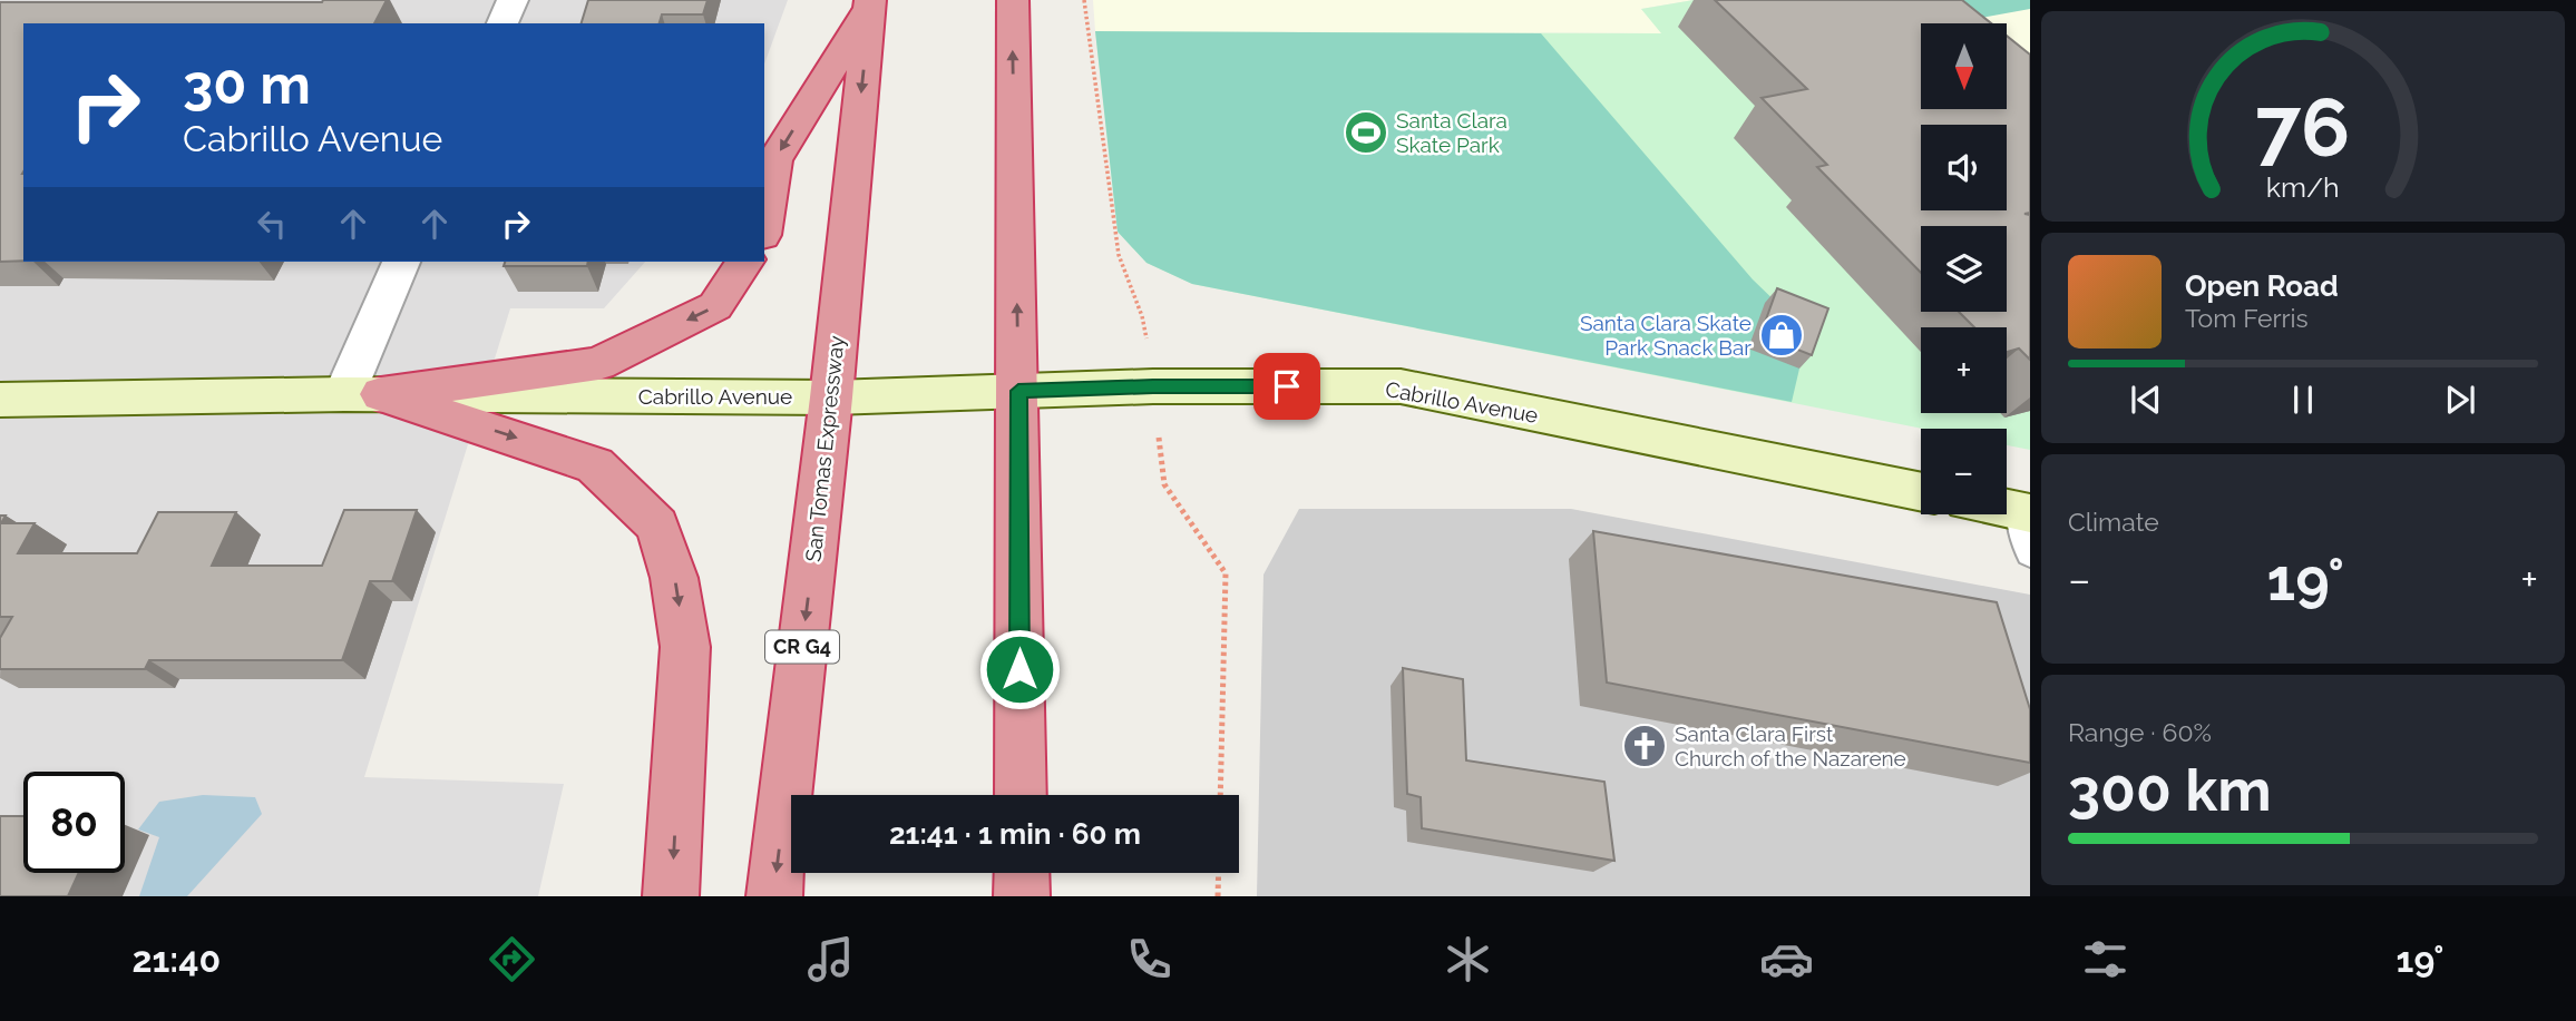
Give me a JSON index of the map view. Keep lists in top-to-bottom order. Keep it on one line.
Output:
{"streets":{"highway":["San Tomas Expressway","CR G4"],"street":["Cabrillo Avenue"]},"crossings":[["Cabrillo Avenue","San Tomas Expressway"]],"places":{"sports":["Santa Clara Skate Park"],"shop":["Santa Clara Skate Park Snack Bar"],"church":["Santa Clara First Church of the Nazarene"]},"north":"bottom","page":{"map_buttons":["+","−"],"turn":["30 m","Cabrillo Avenue"],"song":["Open Road","Tom Ferris"],"tile":["Climate",["Range · 60%","300 km"]],"heat":["−","19°","+"],"limit":"80","trip":"21:41 · 1 min · 60 m","tabs":["21:40","19°"],"gauge":["76","km/h"]}}
